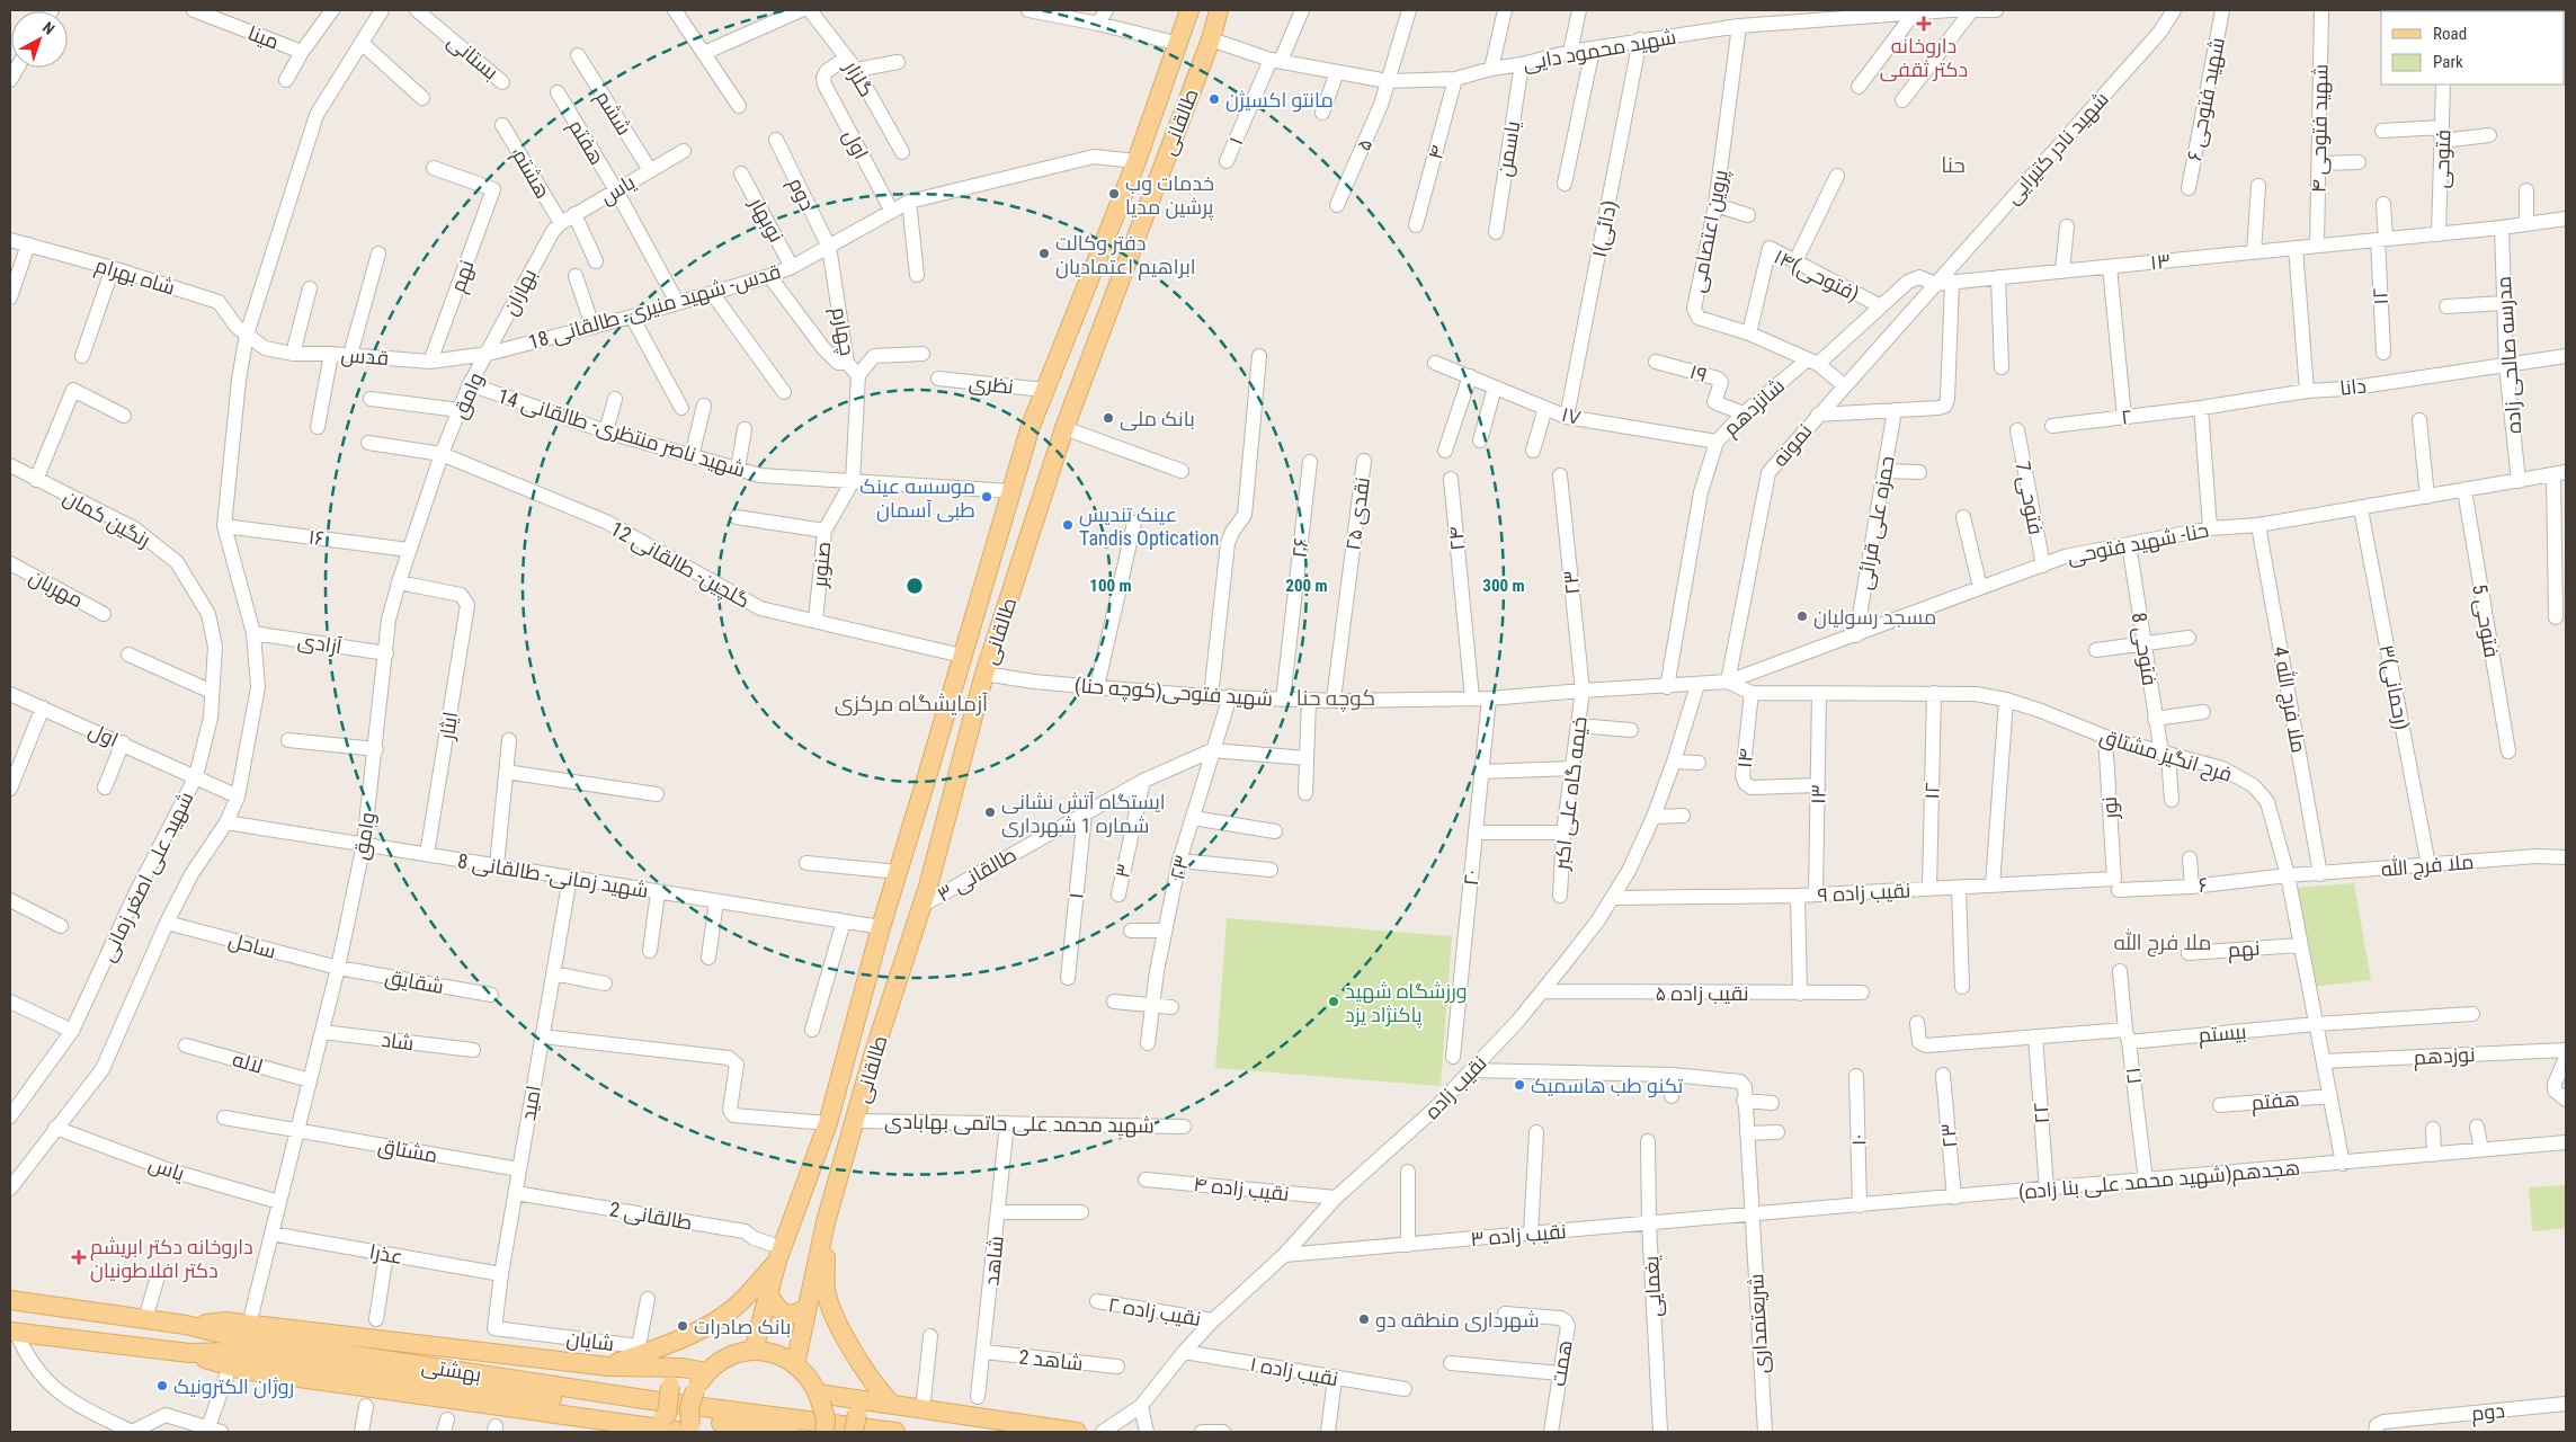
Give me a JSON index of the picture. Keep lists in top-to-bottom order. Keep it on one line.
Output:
{"streets":{"main road":["طالقانی","بهشتی"],"street":["مینا","شهید محمود دایی","بستانی","گلزار","شهید فتوحی ۶","ششم","شهید فتوحی ۴","۱","هفتم","اول","۵","شهید نادر کتیرایی","یاسمن","۴","فتوحی","هشتم","یاس","دوم","نوبهار","۱(دائی)","پروین اعتصامی","۱۳","۱۴(فتوحی)","شاه بهرام","نهم","بهاران","۱۲","قدس- شهید منیری- طالقانی 18","چهارم","مدرسه صالحی زاده","قدس","۱۹","نظری","دانا","وامق","شانزدهم","۱۷","۲","شهید ناصر منتظری- طالقانی 14","نمونه","فتوحی 7","۲۵ نقدی","رنگین کمان","حمزه علی قرائی","۱۶","۲۴","حنا- شهید فتوحی","۲۶","گلچین- طالقانی 12","صنوبر","۲۳","مهربان","فتوحی 5","آزادی","فتوحی 8","۳(رحمانی)","(کوچه حنا)شهید فتوحی","4 ملا فرج الله","ایثار","فرح انگیز مشتاق","۱۴","خیمه گاه علی اکبر","نور","ملا فرج الله","۳","طالقانی ۳","شهید زمانی- طالقانی 8","شهید علی اصغر زمانی","۲۰","۶","نقیب زاده ۹","ساحل","شقایق","نقیب زاده ۵","بیستم","شاد","نوزدهم","لاله","۲۱","نقیب زاده","امید","۲۲","شهید محمد علی حاتمی بهابادی","۱۰","مشتاق","هجدهم(شهید محمد علی بنا زاده)","نقیب زاده ۴","طالقانی 2","نقیب زاده ۳","عذرا","شاهد","یغمایی","نقیب زاده ۲","شریعتمداری","شایان","شاهد 2","همت","نقیب زاده ۱"]},"crossings":[["شهید محمود دایی","طالقانی"],["شهید محمود دایی","۱"],["شهید محمود دایی","۵"],["شهید محمود دایی","یاسمن"],["شهید محمود دایی","۴"],["شهید محمود دایی","۱(دائی)"],["شهید محمود دایی","پروین اعتصامی"],["گلزار","اول"],["ششم","یاس"],["طالقانی","قدس- شهید منیری- طالقانی 18"],["طالقانی","نظری"],["طالقانی","شهید ناصر منتظری- طالقانی 14"],["طالقانی","گلچین- طالقانی 12"],["طالقانی","(کوچه حنا)شهید فتوحی"],["طالقانی","طالقانی ۳"],["طالقانی","شهید زمانی- طالقانی 8"],["طالقانی","شهید محمد علی حاتمی بهابادی"],["طالقانی","طالقانی 2"],["شهید فتوحی ۴","۱۳"],["۱","طالقانی ۳"],["هفتم","یاس"],["هفتم","قدس- شهید منیری- طالقانی 18"],["هفتم","فرح انگیز مشتاق"],["اول","قدس- شهید منیری- طالقانی 18"],["اول","شهید علی اصغر زمانی"],["شهید نادر کتیرایی","۱۳"],["شهید نادر کتیرایی","شانزدهم"],["شهید نادر کتیرایی","نمونه"],["فتوحی","۱۳"],["هشتم","یاس"],["هشتم","بهاران"],["یاس","بهاران"],["یاس","وامق"],["دوم","قدس- شهید منیری- طالقانی 18"],["دوم","چهارم"],["نوبهار","قدس- شهید منیری- طالقانی 18"],["۱(دائی)","۱۷"],["پروین اعتصامی","۱۴(فتوحی)"],["پروین اعتصامی","شانزدهم"],["پروین اعتصامی","نمونه"],["۱۳","۱۲"],["۱۳","مدرسه صالحی زاده"],["۱۳","شانزدهم"],["۱۳","نمونه"],["۱۳","فرح انگیز مشتاق"],["۱۳","۱۴"],["۱۳","نقیب زاده ۹"],["۱۴(فتوحی)","شانزدهم"],["شاه بهرام","قدس"],["نهم","قدس"],["نهم","فرح انگیز مشتاق"],["بهاران","قدس- شهید منیری- طالقانی 18"],["بهاران","قدس"],["بهاران","وامق"],["۱۲","فرح انگیز مشتاق"],["۱۲","نقیب زاده ۹"],["قدس- شهید منیری- طالقانی 18","چهارم"],["قدس- شهید منیری- طالقانی 18","قدس"],["قدس- شهید منیری- طالقانی 18","وامق"],["چهارم","شهید ناصر منتظری- طالقانی 14"],["چهارم","صنوبر"],["مدرسه صالحی زاده","دانا"],["مدرسه صالحی زاده","حنا- شهید فتوحی"],["قدس","وامق"],["۱۹","شانزدهم"],["دانا","۲"],["وامق","شهید ناصر منتظری- طالقانی 14"],["وامق","۱۶"],["وامق","گلچین- طالقانی 12"],["وامق","آزادی"],["وامق","ایثار"],["وامق","شهید زمانی- طالقانی 8"],["وامق","ساحل"],["وامق","شقایق"],["وامق","شاد"],["وامق","لاله"],["وامق","مشتاق"],["وامق","عذرا"],["شانزدهم","۱۷"],["شانزدهم","نمونه"],["شانزدهم","(کوچه حنا)شهید فتوحی"],["شهید ناصر منتظری- طالقانی 14","صنوبر"],["نمونه","حنا- شهید فتوحی"],["نمونه","فرح انگیز مشتاق"],["فتوحی 7","حنا- شهید فتوحی"],["۲۵ نقدی","(کوچه حنا)شهید فتوحی"],["رنگین کمان","شهید علی اصغر زمانی"],["حمزه علی قرائی","حنا- شهید فتوحی"],["۲۴","(کوچه حنا)شهید فتوحی"],["حنا- شهید فتوحی","فتوحی 5"],["حنا- شهید فتوحی","فتوحی 8"],["حنا- شهید فتوحی","۳(رحمانی)"],["حنا- شهید فتوحی","(کوچه حنا)شهید فتوحی"],["حنا- شهید فتوحی","4 ملا فرج الله"],["حنا- شهید فتوحی","فرح انگیز مشتاق"],["حنا- شهید فتوحی","نقیب زاده"],["۲۶","(کوچه حنا)شهید فتوحی"],["گلچین- طالقانی 12","صنوبر"],["۲۳","(کوچه حنا)شهید فتوحی"],["۲۳","خیمه گاه علی اکبر"],["۲۳","طالقانی ۳"],["۲۳","هجدهم(شهید محمد علی بنا زاده)"],["فتوحی 8","فرح انگیز مشتاق"],["۳(رحمانی)","ملا فرج الله"],["(کوچه حنا)شهید فتوحی","خیمه گاه علی اکبر"],["(کوچه حنا)شهید فتوحی","۲۰"],["(کوچه حنا)شهید فتوحی","نقیب زاده"],["4 ملا فرج الله","ملا فرج الله"],["ایثار","شهید زمانی- طالقانی 8"],["فرح انگیز مشتاق","۱۴"],["فرح انگیز مشتاق","نور"],["فرح انگیز مشتاق","ملا فرج الله"],["فرح انگیز مشتاق","۶"],["فرح انگیز مشتاق","بیستم"],["فرح انگیز مشتاق","نوزدهم"],["فرح انگیز مشتاق","هجدهم(شهید محمد علی بنا زاده)"],["نور","۶"],["نور","نقیب زاده ۹"],["ملا فرج الله","۶"],["۳","طالقانی ۳"],["شهید زمانی- طالقانی 8","امید"],["۶","نقیب زاده ۹"],["نقیب زاده ۹","نقیب زاده"],["ساحل","شقایق"],["نقیب زاده ۵","نقیب زاده"],["بیستم","۲۱"],["بیستم","۲۲"],["۲۱","هجدهم(شهید محمد علی بنا زاده)"],["نقیب زاده","نقیب زاده ۴"],["نقیب زاده","نقیب زاده ۳"],["نقیب زاده","نقیب زاده ۲"],["نقیب زاده","نقیب زاده ۱"],["امید","مشتاق"],["امید","طالقانی 2"],["امید","عذرا"],["امید","شایان"],["۲۲","هجدهم(شهید محمد علی بنا زاده)"],["شهید محمد علی حاتمی بهابادی","شاهد"],["۱۰","هجدهم(شهید محمد علی بنا زاده)"],["هجدهم(شهید محمد علی بنا زاده)","نقیب زاده ۳"],["هجدهم(شهید محمد علی بنا زاده)","شریعتمداری"],["نقیب زاده ۳","یغمایی"],["نقیب زاده ۳","شریعتمداری"],["شاهد","شاهد 2"]],"districts":["حنا","کوچه حنا","آزمایشگاه مرکزی","ملا فرج الله"],"places":{"health":["داروخانه دکتر ثقفی","داروخانه دکتر ابریشم دکتر افلاطونیان"],"other":["مانتو اكسيژن","خدمات وب پرشین مدیا","دفتر وکالت ابراهیم اعتمادیان","بانک ملی","موسسه عینک طبی آسمان","عینک تندیس Tandis Optication","مسجد رسولیان","ایستگاه آتش نشانی شماره 1 شهرداری","ورزشگاه شهید پاکنژاد یزد","تکنو طب هاسمیک","شهرداری منطقه دو","بانک صادرات","روژان الکترونیک"]},"legend":["Road","Park"],"north":"top right","rings":["100 m","200 m","300 m"]}
